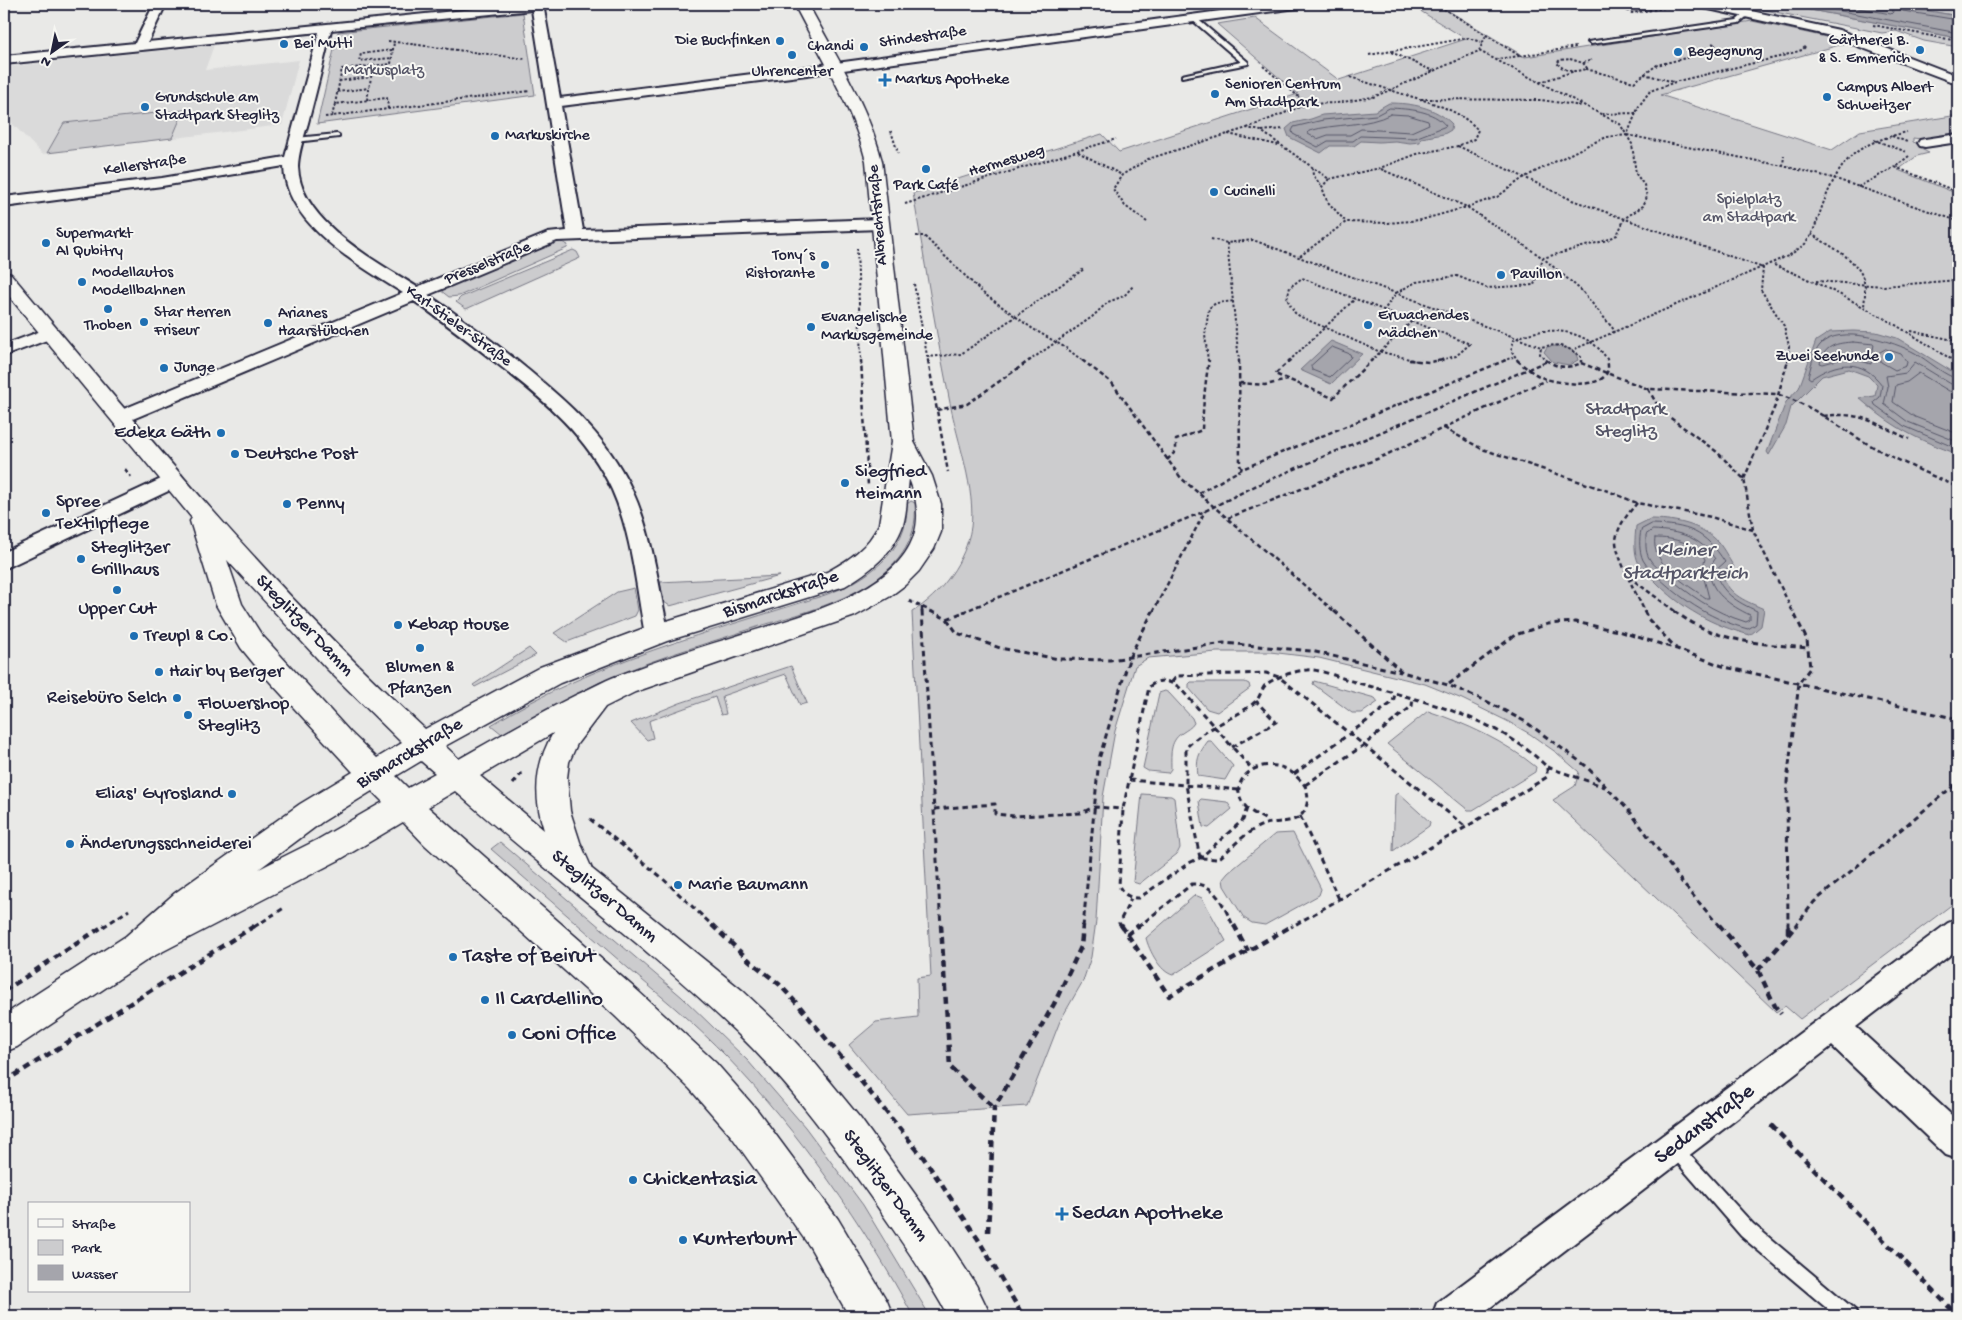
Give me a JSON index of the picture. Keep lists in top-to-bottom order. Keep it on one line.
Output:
{"streets":{"street":["Stindestraße","Kellerstraße","Albrechtstraße","Presselstraße","Karl-Stieler-Straße","Bismarckstraße","Steglitzer Damm","Sedanstraße"],"path":["Hermesweg"]},"crossings":[["Stindestraße","Albrechtstraße"],["Kellerstraße","Karl-Stieler-Straße"],["Albrechtstraße","Presselstraße"],["Albrechtstraße","Bismarckstraße"],["Presselstraße","Karl-Stieler-Straße"],["Presselstraße","Steglitzer Damm"],["Karl-Stieler-Straße","Bismarckstraße"],["Bismarckstraße","Steglitzer Damm"]],"water":["Kleiner Stadtparkteich"],"parks":["Markusplatz","Spielplatz am Stadtpark","Stadtpark Steglitz"],"places":{"other":["Die Buchfinken","Bei Mutti","Chandi","Gärtnerei B. & S. Emmerich","Begegnung","Uhrencenter","Senioren Centrum Am Stadtpark","Campus Albert Schweitzer","Grundschule am Stadtpark Steglitz","Markuskirche","Park Café","Cucinelli","Supermarkt Al Qubitry","Tony´s Ristorante","Pavillon","Modellautos Modellbahnen","Thoben","Star Herren Friseur","Arianes Haarstübchen","Erwachendes Mädchen","Evangelische Markusgemeinde","Zwei Seehunde","Junge","Edeka Gäth","Deutsche Post","Siegfried Heimann","Penny","Spree Textilpflege","Steglitzer Grillhaus","Upper Cut","Kebap House","Treupl & Co.","Blumen & Pfanzen","Hair by Berger","Reisebüro Selch","Flowershop Steglitz","Elias' Gyrosland","Änderungsschneiderei","Marie Baumann","Taste of Beirut","Il Cardellino","Coni Office","Chickentasia","Kunterbunt"],"health":["Markus Apotheke","Sedan Apotheke"]},"legend":["Straße","Park","Wasser"],"north":"bottom left"}
